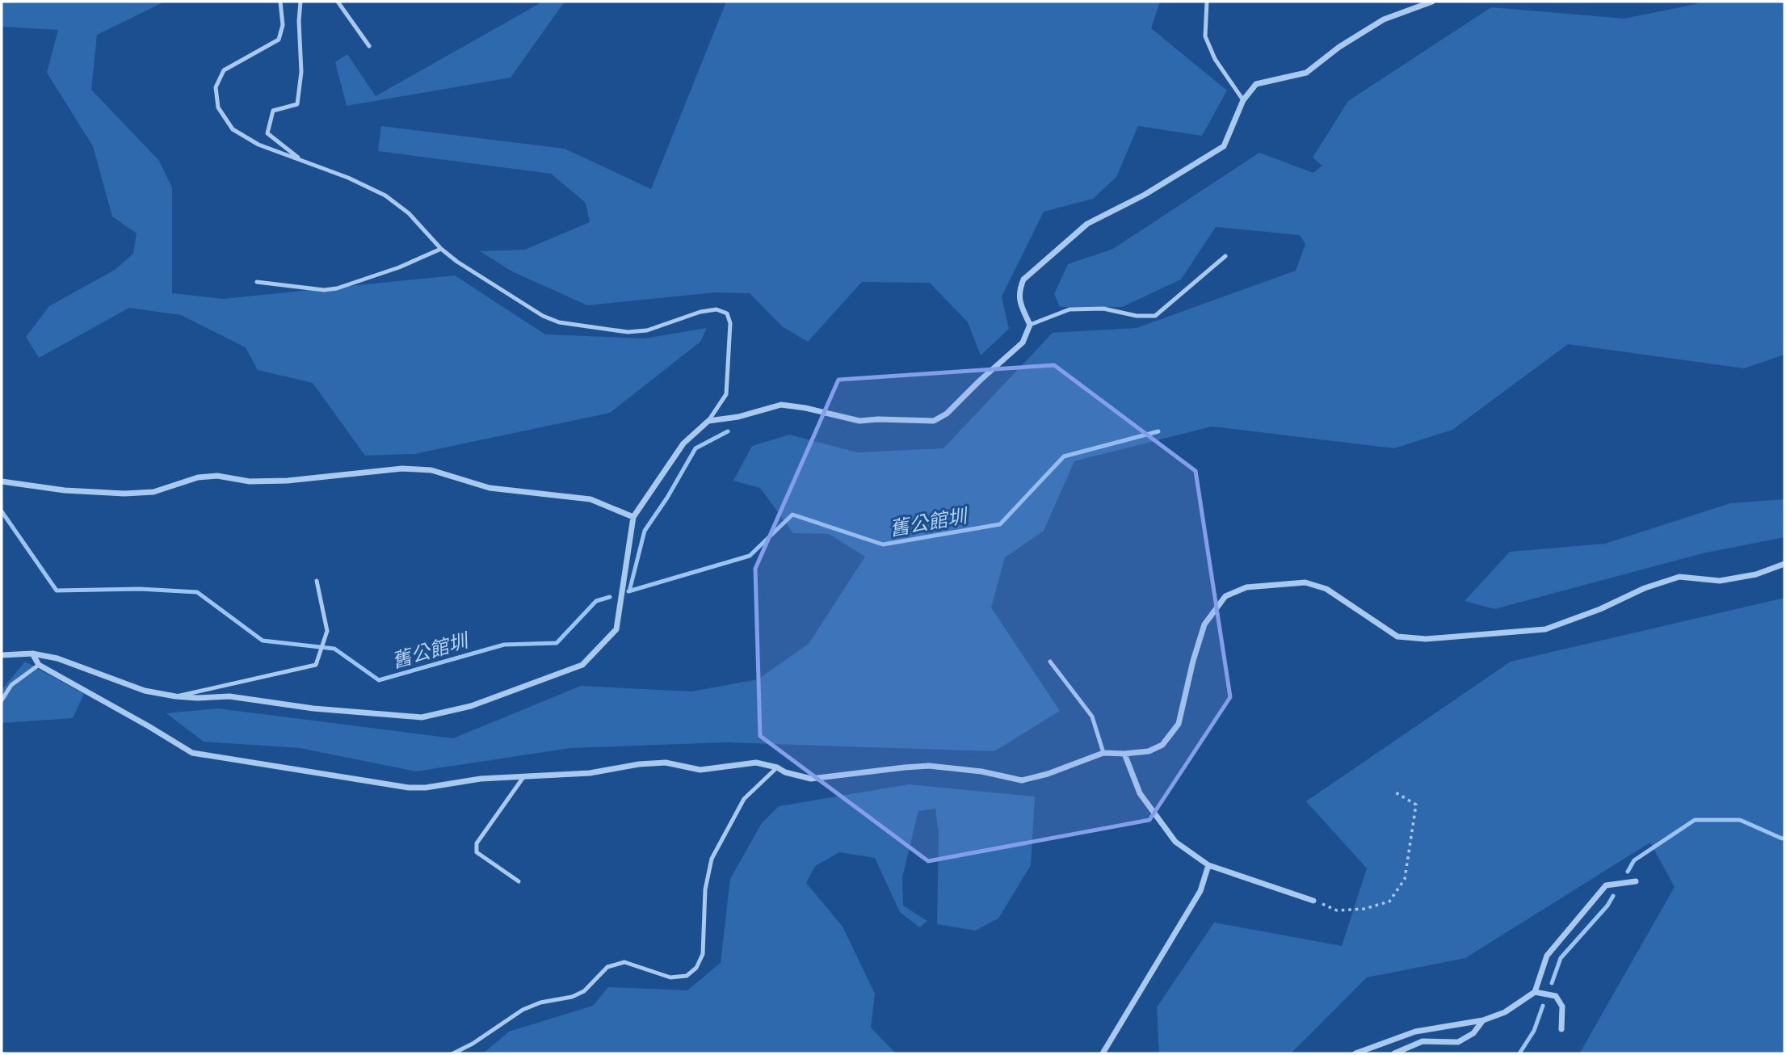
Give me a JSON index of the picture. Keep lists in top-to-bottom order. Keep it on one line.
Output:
{"water":["舊公館圳"]}
